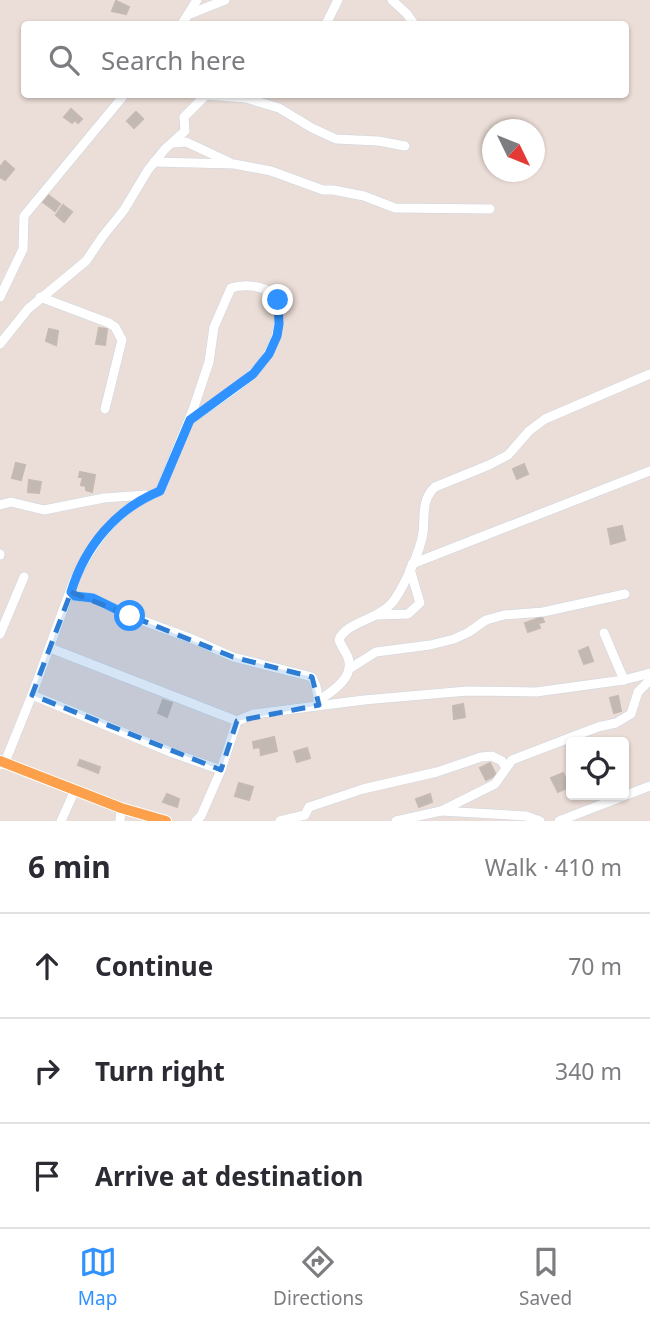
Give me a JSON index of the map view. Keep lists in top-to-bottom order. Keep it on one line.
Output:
{"north":"bottom right","page":{"search":"Search here","heading":["6 min","Walk · 410 m"],"list":[["Continue","70 m"],["Turn right","340 m"],"Arrive at destination"],"nav":["Map","Directions","Saved"]}}
